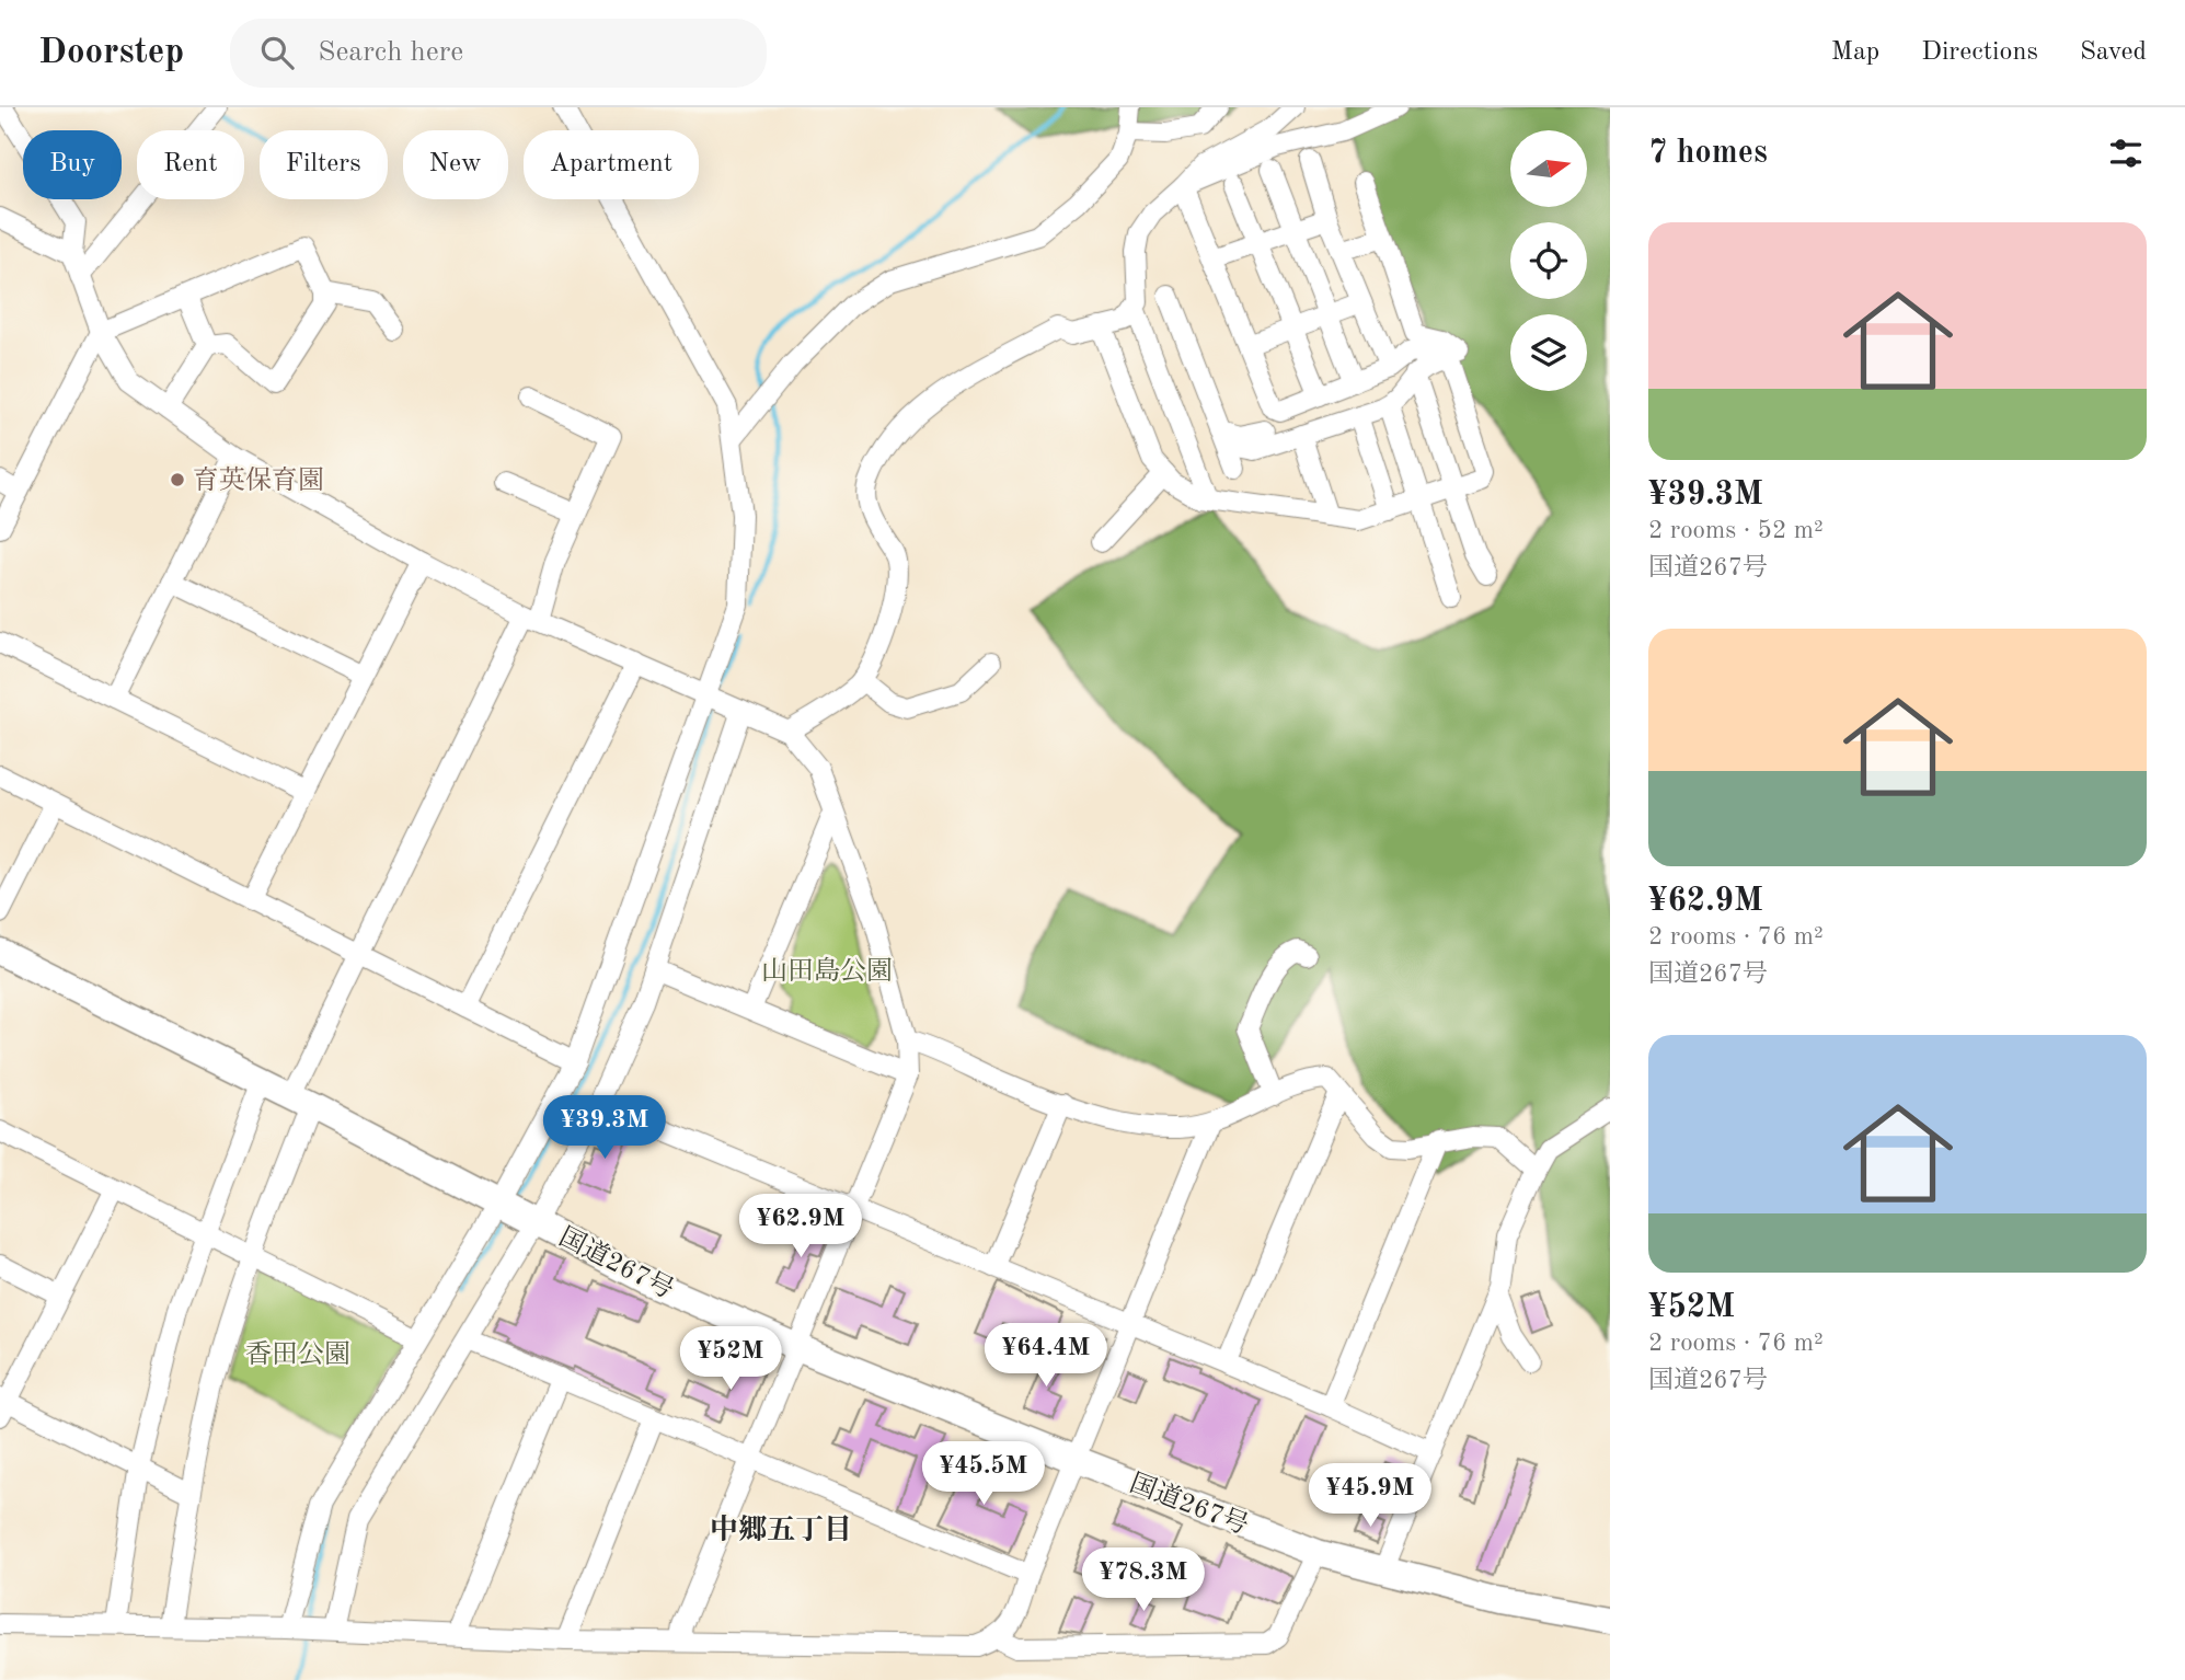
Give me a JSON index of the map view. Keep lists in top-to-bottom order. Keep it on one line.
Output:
{"streets":{"highway":["国道267号"]},"districts":["中郷五丁目"],"parks":["山田島公園","香田公園"],"places":["育英保育園"],"north":"right","page":{"header":"Doorstep","search":"Search here","nav":["Map","Directions","Saved"],"heading":"7 homes","chip":["Buy","Rent","Filters","New","Apartment"],"list":[{"name":"¥39.3M","note":"2 rooms · 52 m² · 国道267号"},{"name":"¥62.9M","note":"2 rooms · 76 m² · 国道267号"},{"name":"¥52M","note":"2 rooms · 76 m² · 国道267号"}],"price":["¥39.3M","¥62.9M","¥64.4M","¥52M","¥45.5M","¥45.9M","¥78.3M"]}}
